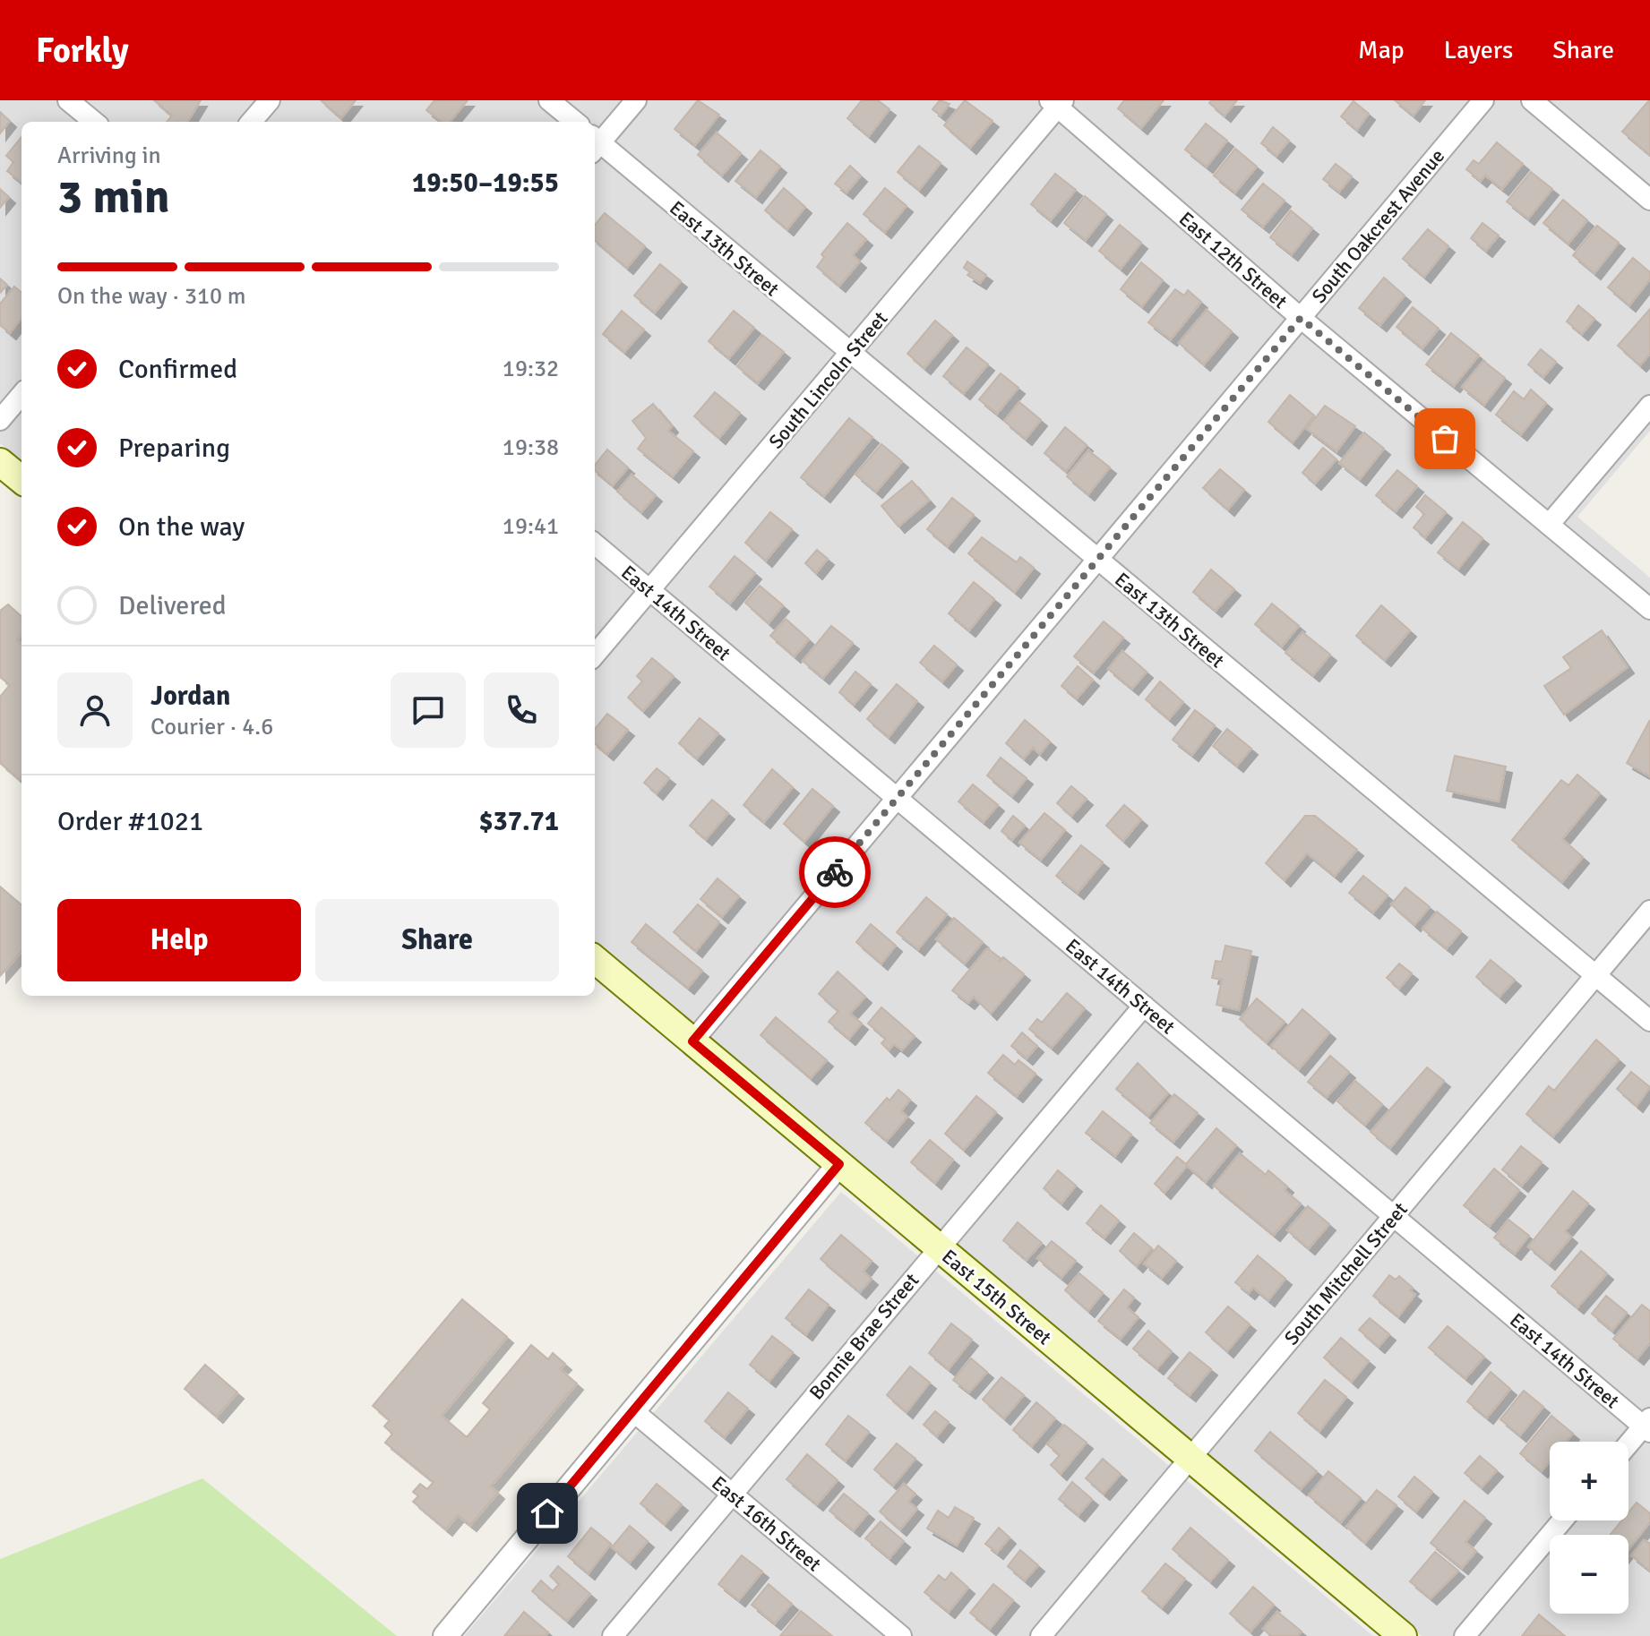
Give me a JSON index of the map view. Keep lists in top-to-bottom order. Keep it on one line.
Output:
{"streets":{"main road":["East 15th Street"],"street":["South Oakcrest Avenue","East 13th Street","East 12th Street","South Lincoln Street","East 14th Street","South Mitchell Street","Bonnie Brae Street","East 16th Street"]},"crossings":[["South Oakcrest Avenue","East 13th Street"],["South Oakcrest Avenue","East 12th Street"],["South Oakcrest Avenue","East 14th Street"],["South Oakcrest Avenue","East 15th Street"],["East 13th Street","South Lincoln Street"],["East 13th Street","South Mitchell Street"],["East 12th Street","South Lincoln Street"],["South Lincoln Street","East 14th Street"],["East 14th Street","South Mitchell Street"],["East 14th Street","Bonnie Brae Street"],["South Mitchell Street","East 15th Street"],["East 15th Street","Bonnie Brae Street"],["Bonnie Brae Street","East 16th Street"]],"page":{"header":"Forkly","nav":["Map","Layers","Share"],"heading":["3 min","Arriving in","19:50–19:55"],"panel":["Jordan","Courier · 4.6","Order #1021","$37.71"],"bar":"On the way · 310 m","list":[["Confirmed","19:32"],["Preparing","19:38"],["On the way","19:41"],"Delivered"],"buttons":["Help","Share"],"map_buttons":["+","−"]}}
